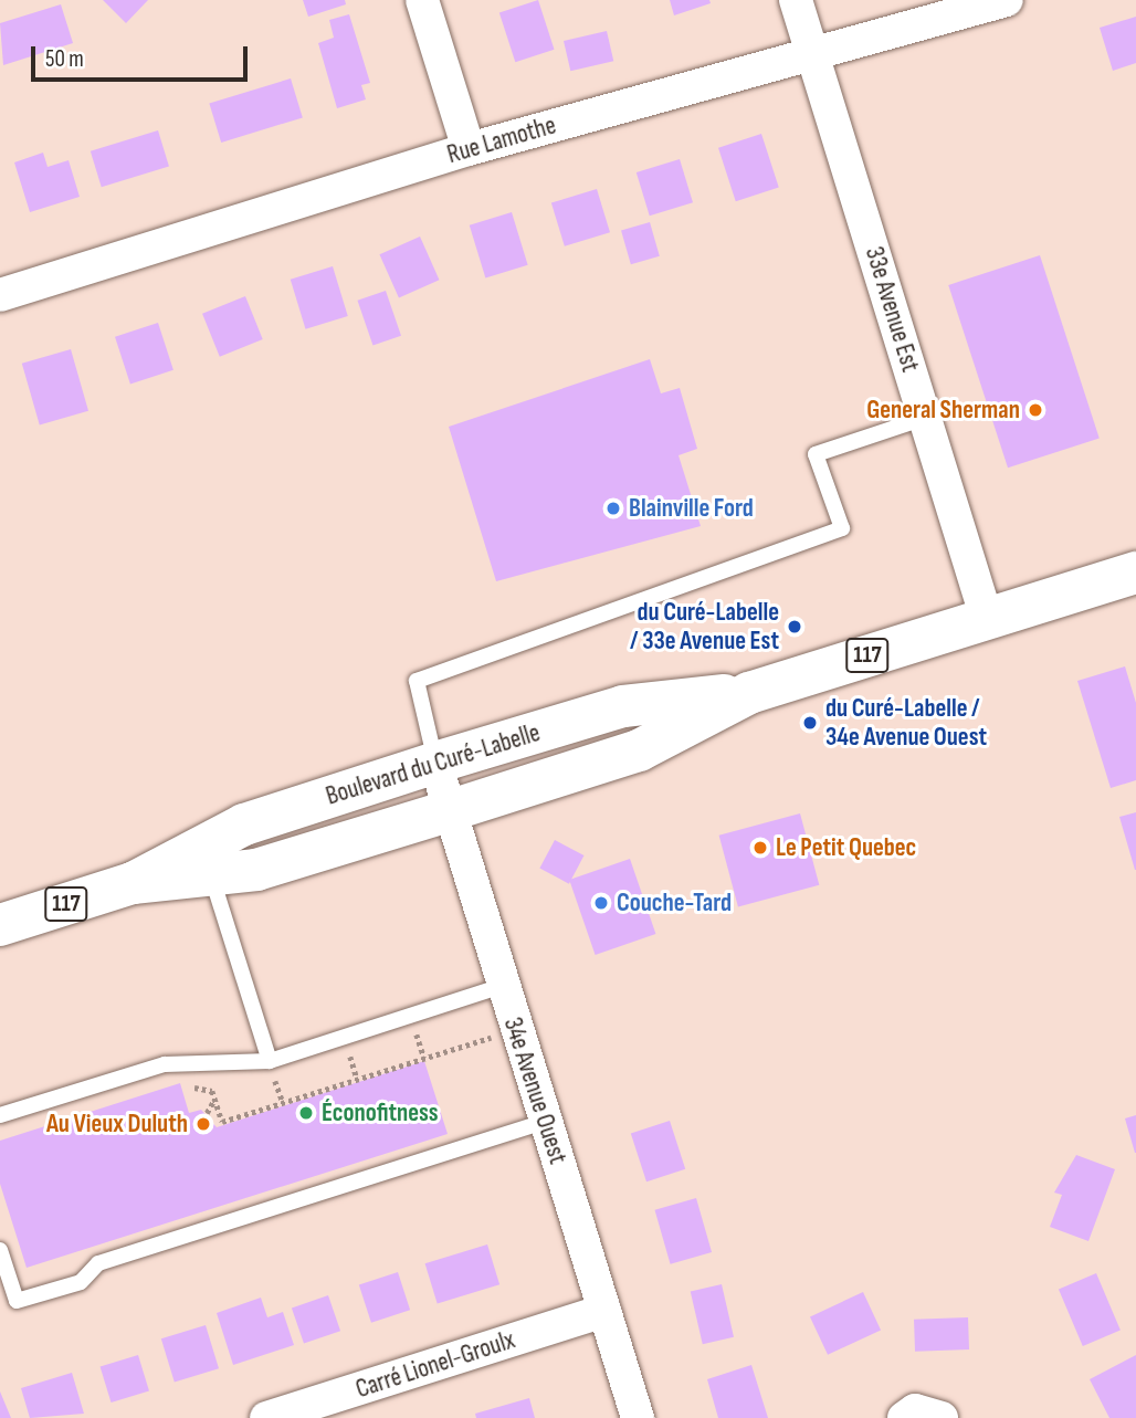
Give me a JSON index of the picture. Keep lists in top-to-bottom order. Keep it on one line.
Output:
{"streets":{"main road":["117","Boulevard du Curé-Labelle"],"street":["Rue Lamothe","33e Avenue Est","34e Avenue Ouest","Carré Lionel-Groulx"]},"crossings":[["Rue Lamothe","33e Avenue Est"],["33e Avenue Est","Boulevard du Curé-Labelle"],["Boulevard du Curé-Labelle","34e Avenue Ouest"],["34e Avenue Ouest","Carré Lionel-Groulx"]],"places":["General Sherman","Blainville Ford","du Curé-Labelle / 33e Avenue Est","du Curé-Labelle / 34e Avenue Ouest","Le Petit Quebec","Couche-Tard","Éconofitness","Au Vieux Duluth"],"scale_bar":"50 m"}
